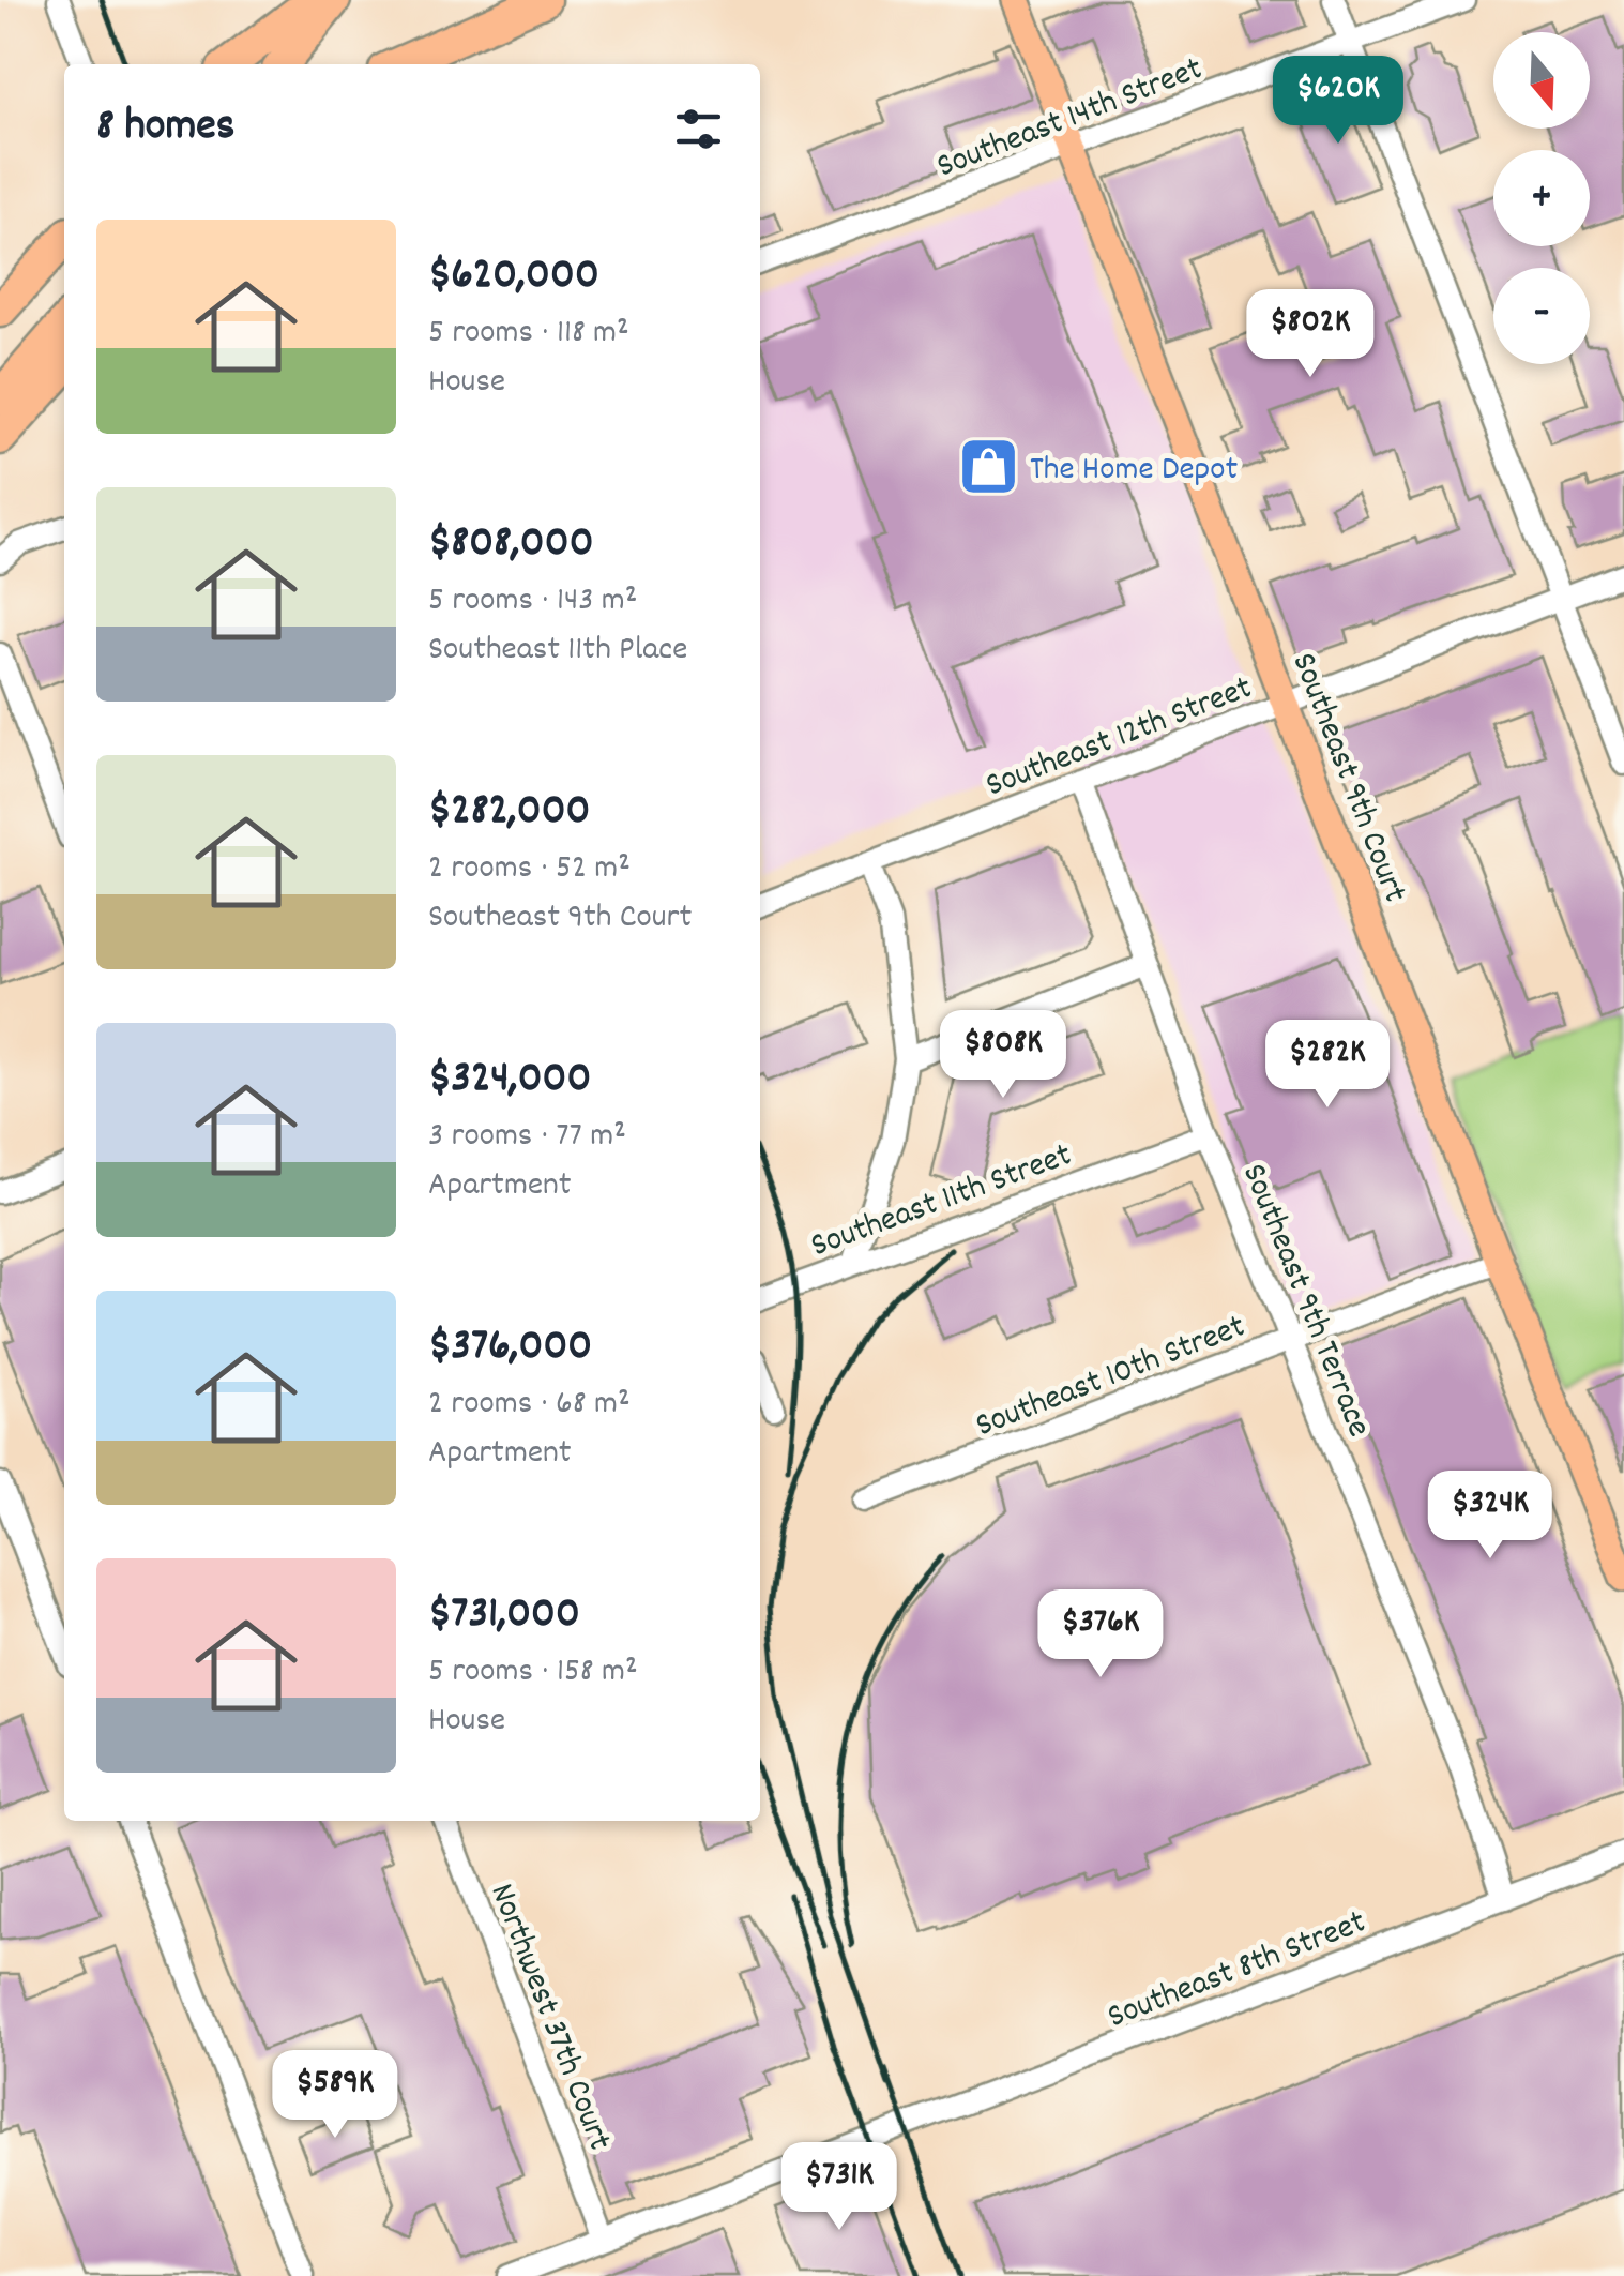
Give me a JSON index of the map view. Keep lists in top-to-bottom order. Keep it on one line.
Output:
{"streets":{"main road":["Southeast 9th Court"],"street":["Southeast 14th Street","Southeast 12th Street","Southeast 11th Street","Southeast 9th Terrace","Southeast 10th Street","Southeast 8th Street","Northwest 37th Court"]},"crossings":[["Southeast 14th Street","Southeast 9th Court"],["Southeast 12th Street","Southeast 9th Court"],["Southeast 12th Street","Southeast 9th Terrace"],["Southeast 9th Court","Southeast 10th Street"],["Southeast 11th Street","Southeast 9th Terrace"],["Southeast 9th Terrace","Southeast 10th Street"],["Southeast 9th Terrace","Southeast 8th Street"],["Southeast 8th Street","Northwest 37th Court"]],"places":{"shop":["The Home Depot"]},"north":"bottom","page":{"map_buttons":["+","−"],"price":["$620K","$802K","$808K","$282K","$324K","$376K","$589K","$731K"],"heading":"8 homes","list":[{"name":"$620,000","note":"5 rooms · 118 m² · House"},{"name":"$808,000","note":"5 rooms · 143 m² · Southeast 11th Place"},{"name":"$282,000","note":"2 rooms · 52 m² · Southeast 9th Court"},{"name":"$324,000","note":"3 rooms · 77 m² · Apartment"},{"name":"$376,000","note":"2 rooms · 68 m² · Apartment"},{"name":"$731,000","note":"5 rooms · 158 m² · House"}]}}
